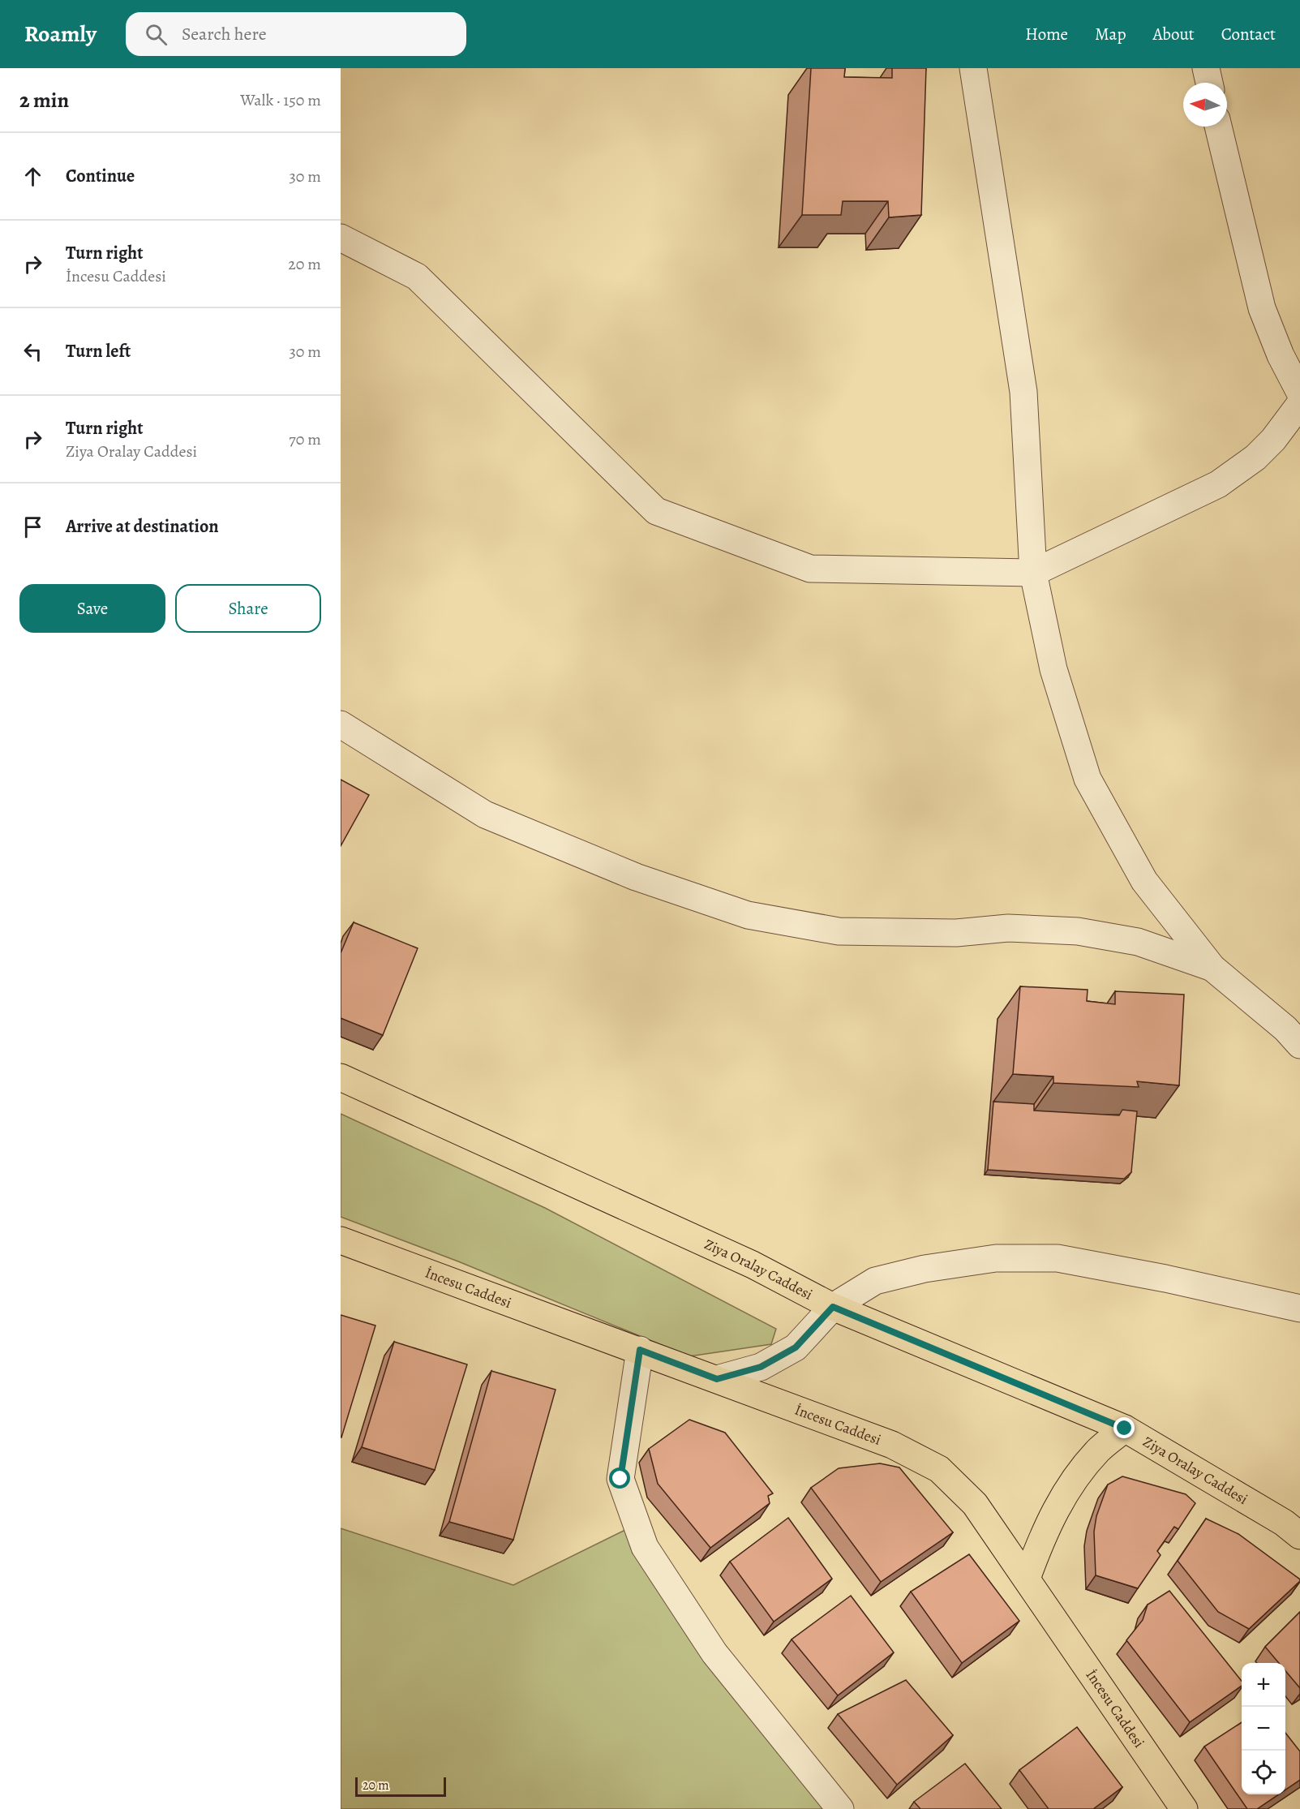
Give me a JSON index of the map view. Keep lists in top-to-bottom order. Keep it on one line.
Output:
{"streets":{"main road":["Ziya Oralay Caddesi","İncesu Caddesi"]},"scale_bar":"20 m","north":"left","page":{"header":"Roamly","search":"Search here","nav":["Home","Map","About","Contact"],"heading":["2 min","Walk · 150 m"],"list":[["Continue","30 m"],["Turn right","İncesu Caddesi","20 m"],["Turn left","30 m"],["Turn right","Ziya Oralay Caddesi","70 m"],"Arrive at destination"],"buttons":["Save","Share"],"map_buttons":["+","−"],"scale":"20 m"}}
